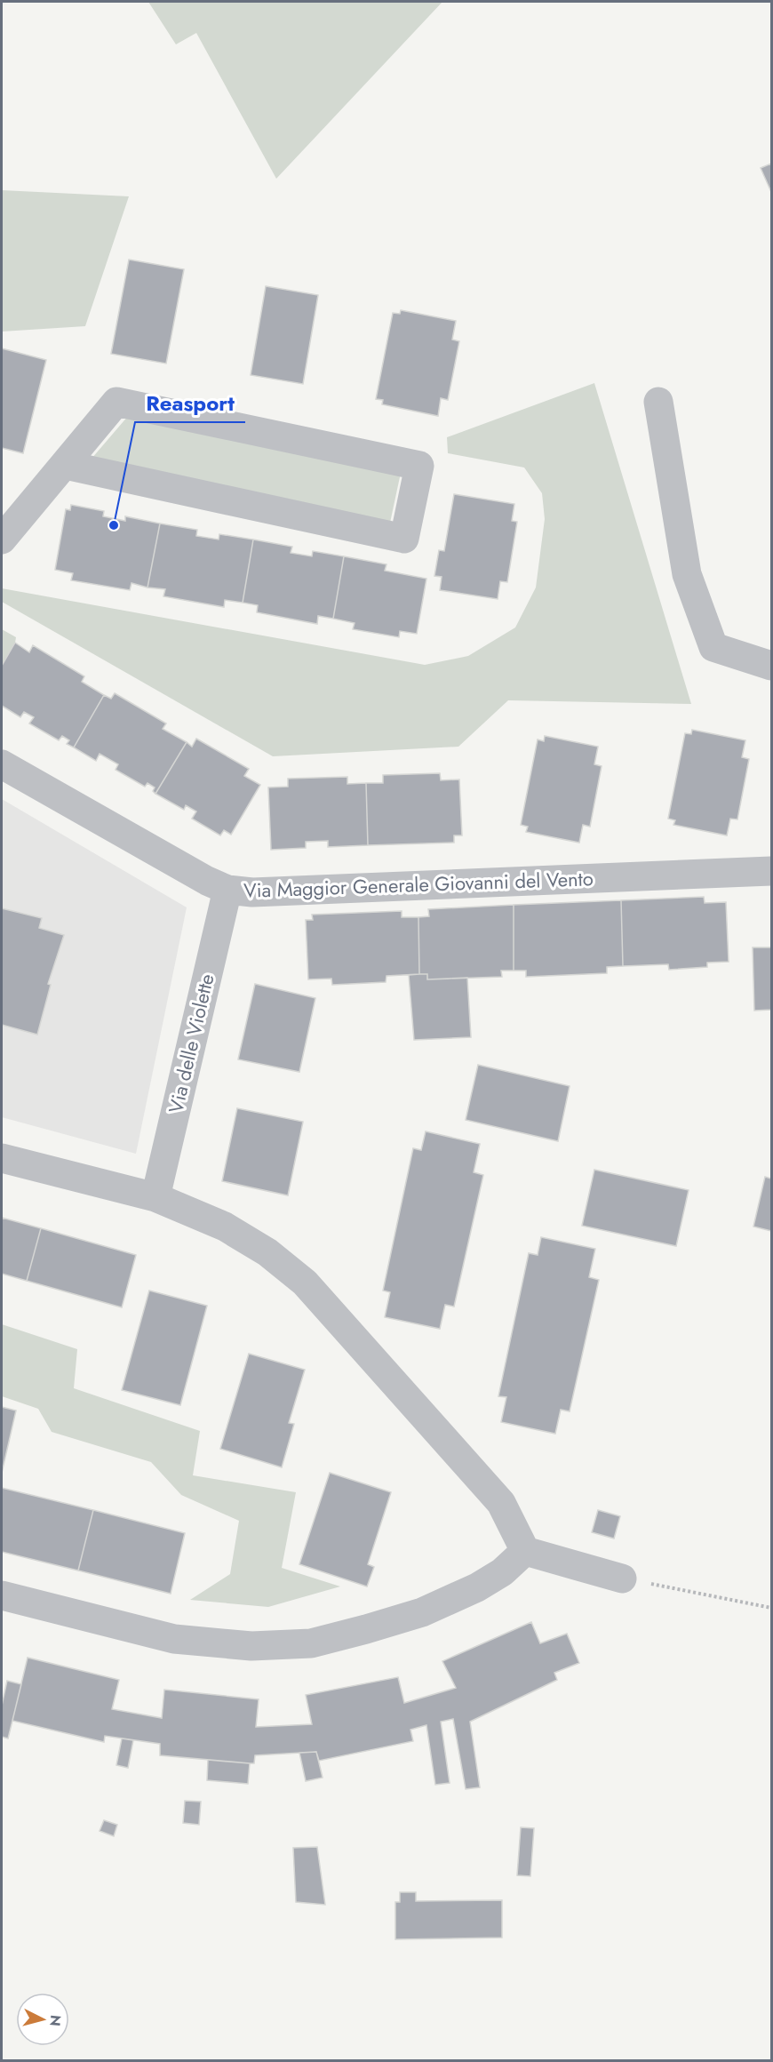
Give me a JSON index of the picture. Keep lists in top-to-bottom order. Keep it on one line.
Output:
{"streets":{"street":["Via Maggior Generale Giovanni del Vento","Via delle Violette"]},"crossings":[["Via Maggior Generale Giovanni del Vento","Via delle Violette"]],"places":["Reasport"],"north":"right"}
